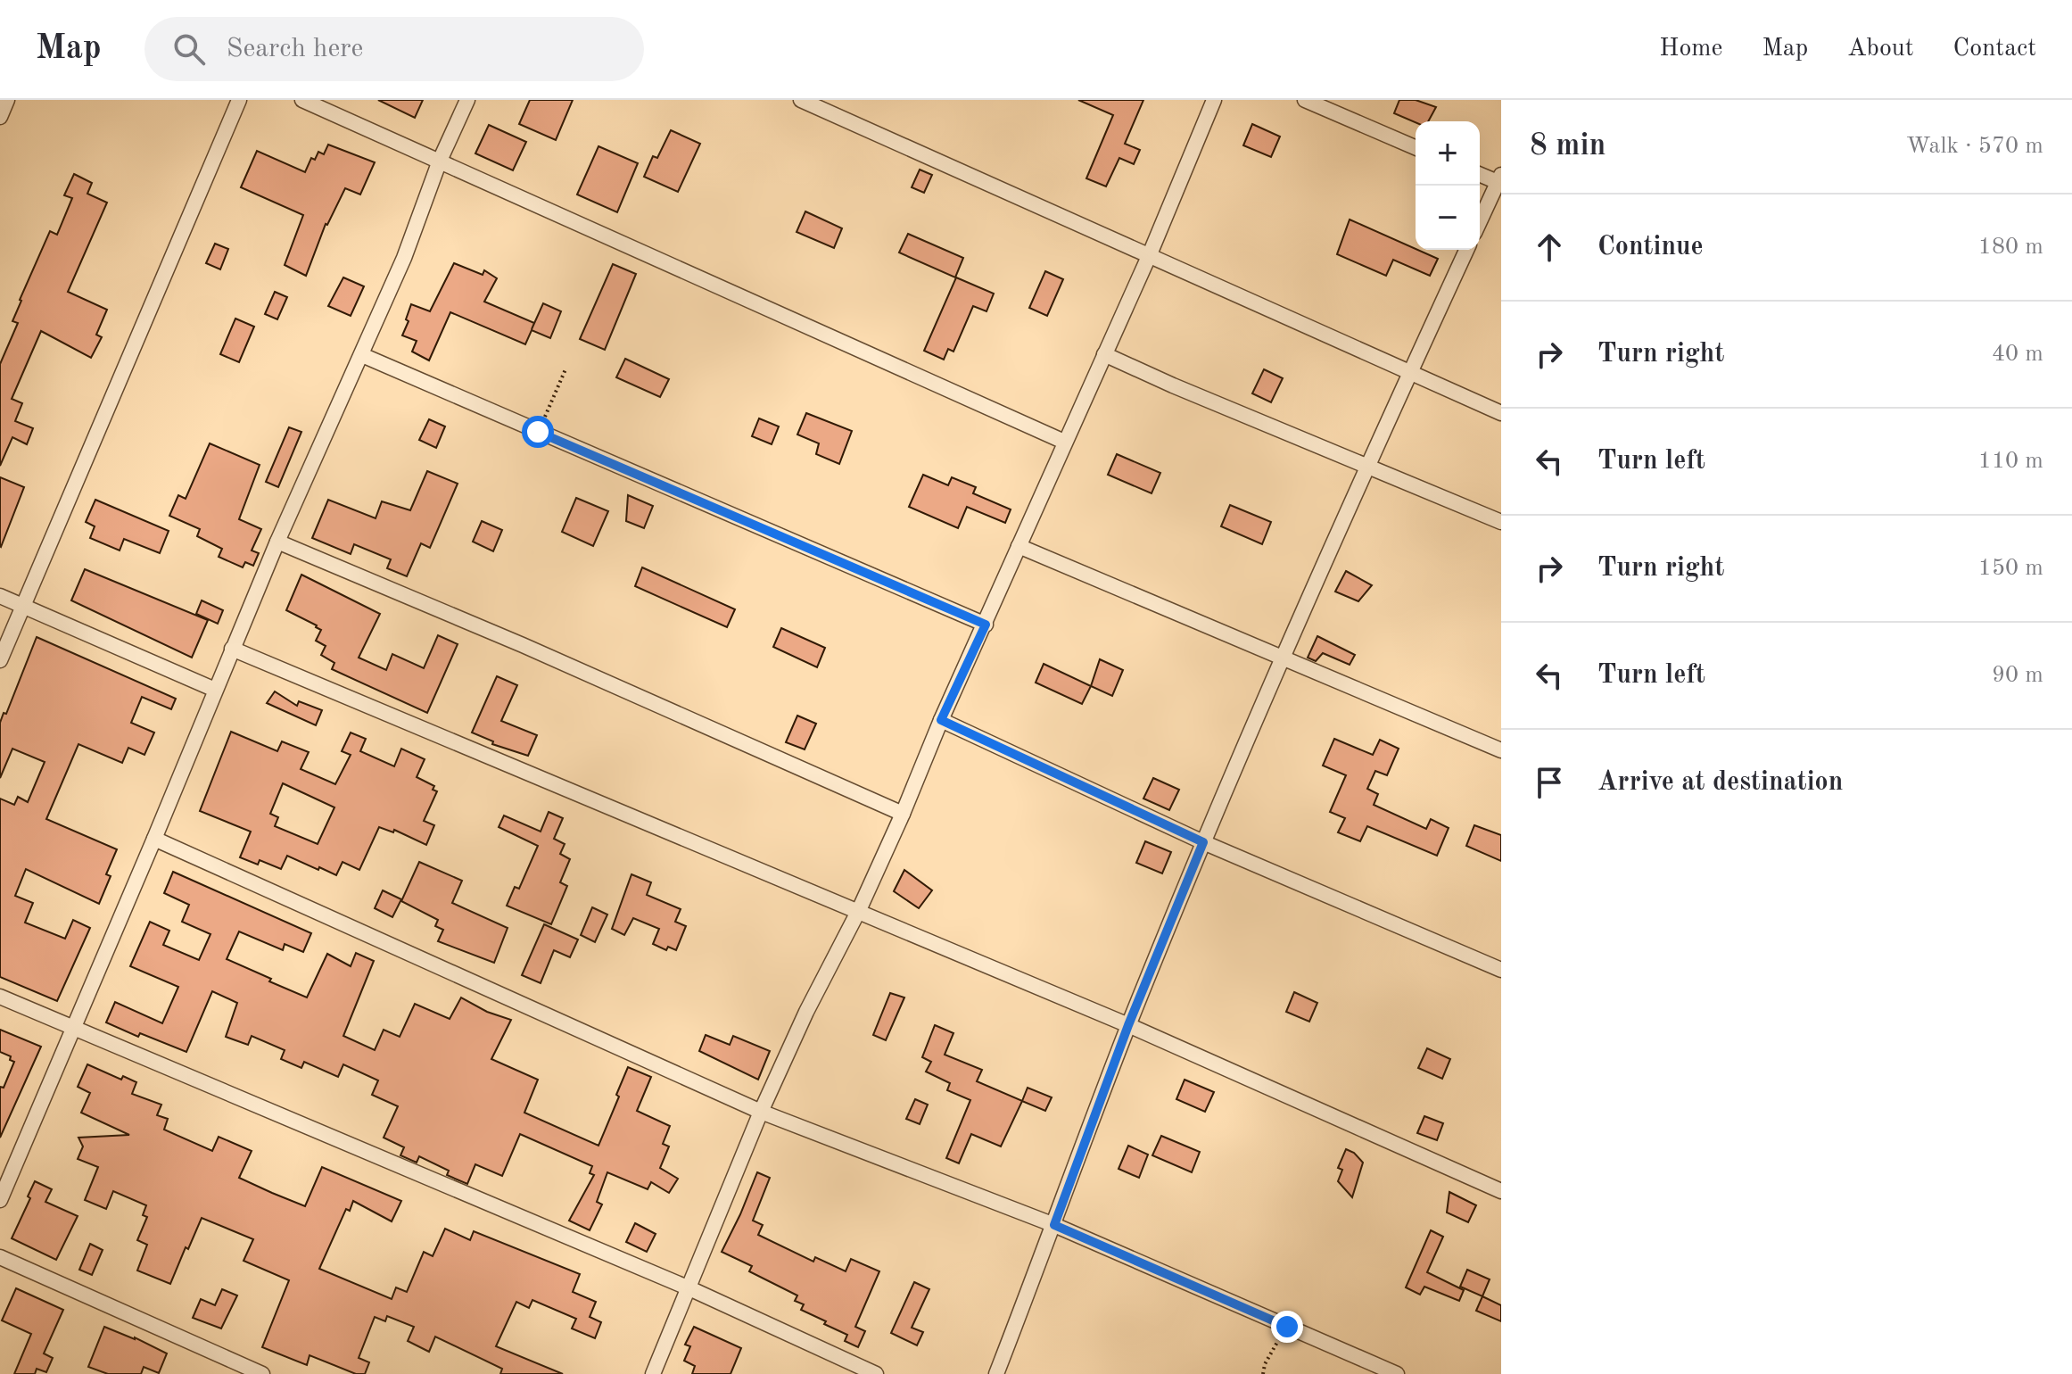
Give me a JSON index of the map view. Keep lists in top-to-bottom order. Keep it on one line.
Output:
{"page":{"header":"Map","search":"Search here","nav":["Home","Map","About","Contact"],"heading":["8 min","Walk · 570 m"],"map_buttons":["+","−"],"list":[["Continue","180 m"],["Turn right","40 m"],["Turn left","110 m"],["Turn right","150 m"],["Turn left","90 m"],"Arrive at destination"]}}
